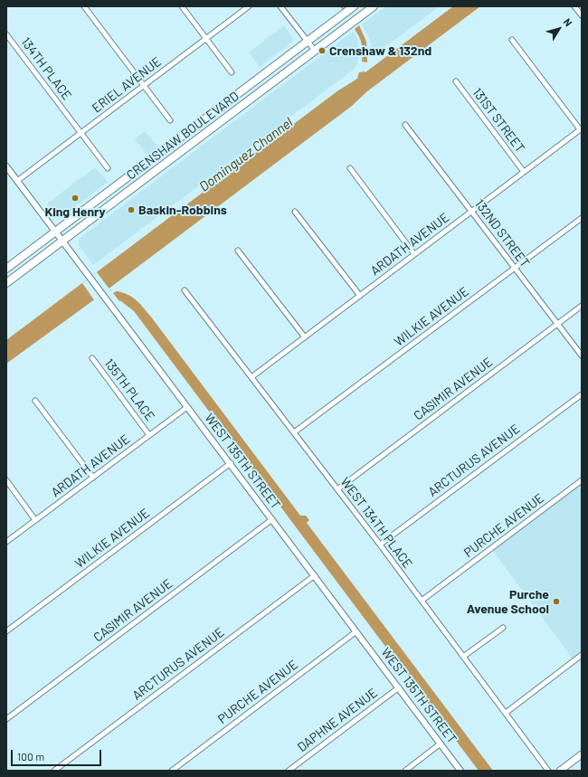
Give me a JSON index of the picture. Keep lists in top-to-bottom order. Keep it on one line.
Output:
{"streets":{"main road":["CRENSHAW BOULEVARD"],"street":["134TH PLACE","ERIEL AVENUE","131ST STREET","132ND STREET","ARDATH AVENUE","WILKIE AVENUE","CASIMIR AVENUE","135TH PLACE","ARCTURUS AVENUE","WEST 135TH STREET","WEST 134TH PLACE","PURCHE AVENUE","DAPHNE AVENUE"]},"crossings":[["134TH PLACE","ERIEL AVENUE"],["ERIEL AVENUE","WEST 135TH STREET"],["131ST STREET","ARDATH AVENUE"],["CRENSHAW BOULEVARD","WEST 135TH STREET"],["132ND STREET","ARDATH AVENUE"],["132ND STREET","WILKIE AVENUE"],["132ND STREET","CASIMIR AVENUE"],["ARDATH AVENUE","135TH PLACE"],["ARDATH AVENUE","WEST 135TH STREET"],["ARDATH AVENUE","WEST 134TH PLACE"],["WILKIE AVENUE","WEST 135TH STREET"],["WILKIE AVENUE","WEST 134TH PLACE"],["CASIMIR AVENUE","WEST 135TH STREET"],["CASIMIR AVENUE","WEST 134TH PLACE"],["ARCTURUS AVENUE","WEST 135TH STREET"],["ARCTURUS AVENUE","WEST 134TH PLACE"],["WEST 135TH STREET","PURCHE AVENUE"],["WEST 135TH STREET","DAPHNE AVENUE"],["WEST 134TH PLACE","PURCHE AVENUE"]],"water":["Dominguez Channel"],"places":["Crenshaw & 132nd","King Henry","Baskin-Robbins","Purche Avenue School"],"scale_bar":"100 m","north":"top right"}
